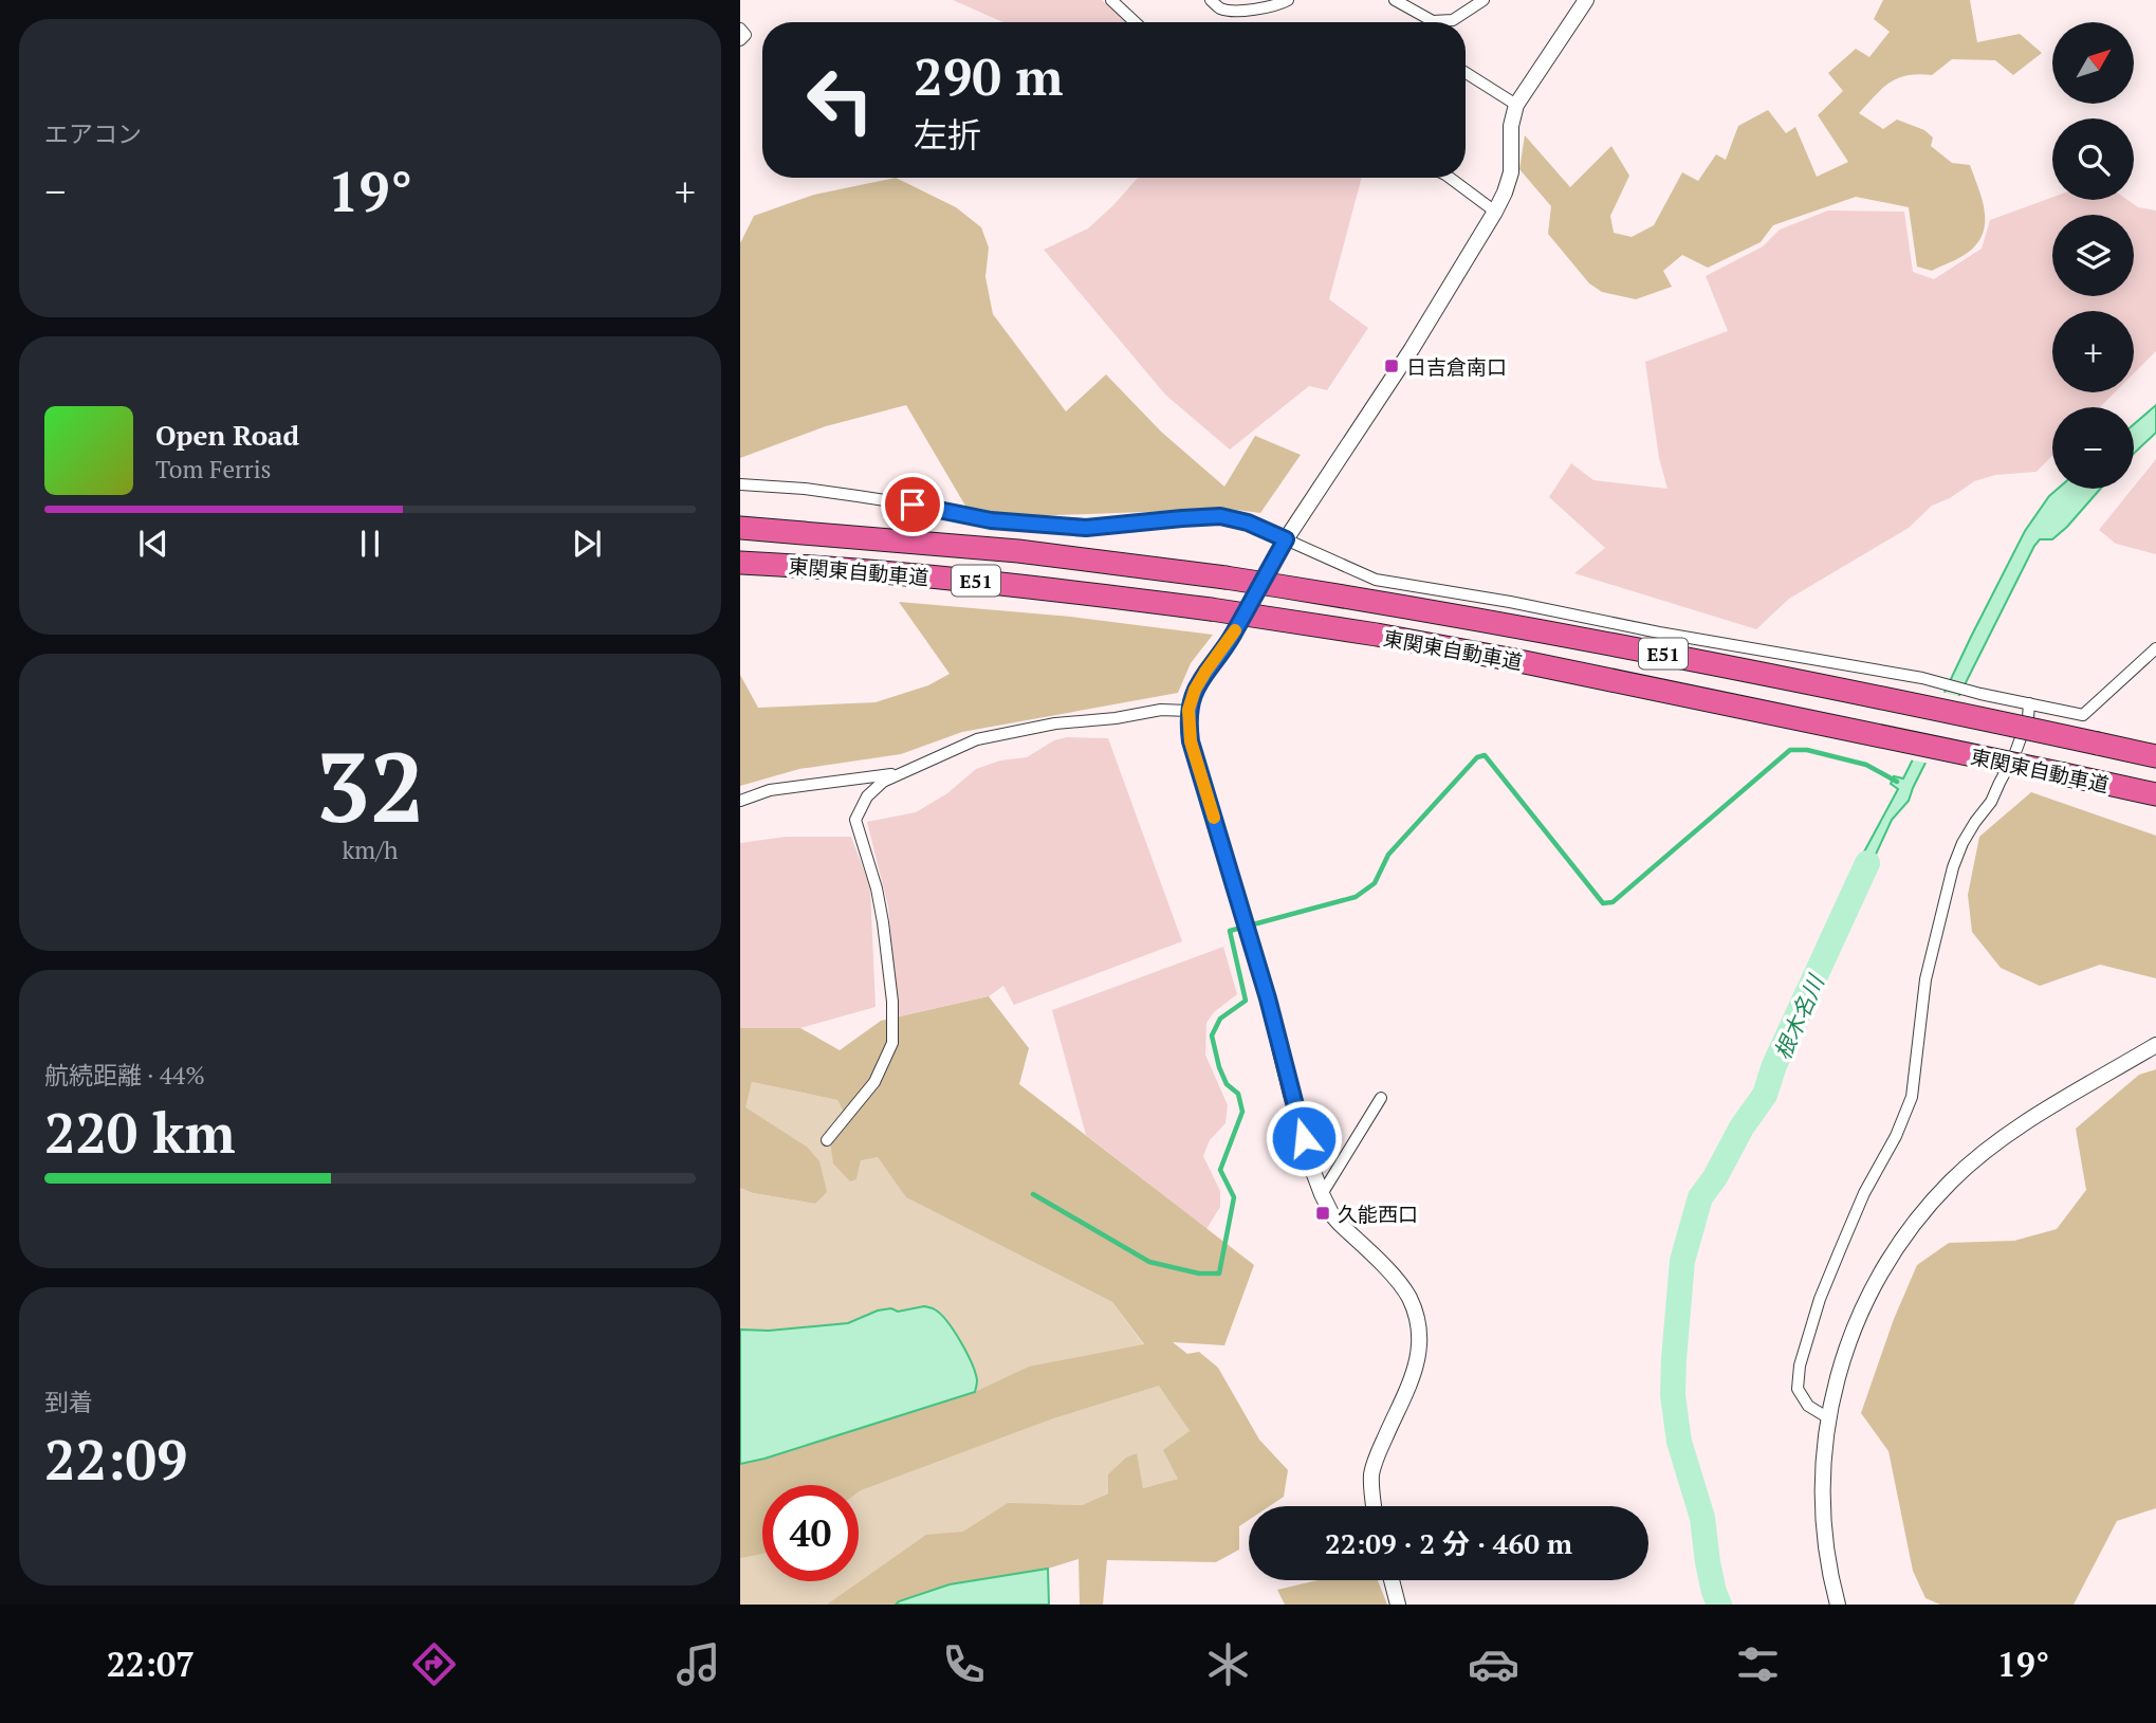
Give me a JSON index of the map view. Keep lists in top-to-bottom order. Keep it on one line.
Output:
{"streets":{"highway":["東関東自動車道","E51"]},"water":["根木名川"],"places":{"transit":["日吉倉南口","久能西口"]},"north":"top right","page":{"tile":["エアコン",["32","km/h"],["航続距離 · 44%","220 km"],["到着","22:09"]],"map_buttons":["+","−"],"turn":["290 m","左折"],"heat":["−","19°","+"],"song":["Open Road","Tom Ferris"],"limit":"40","trip":"22:09 · 2 分 · 460 m","tabs":["22:07","19°"]}}
